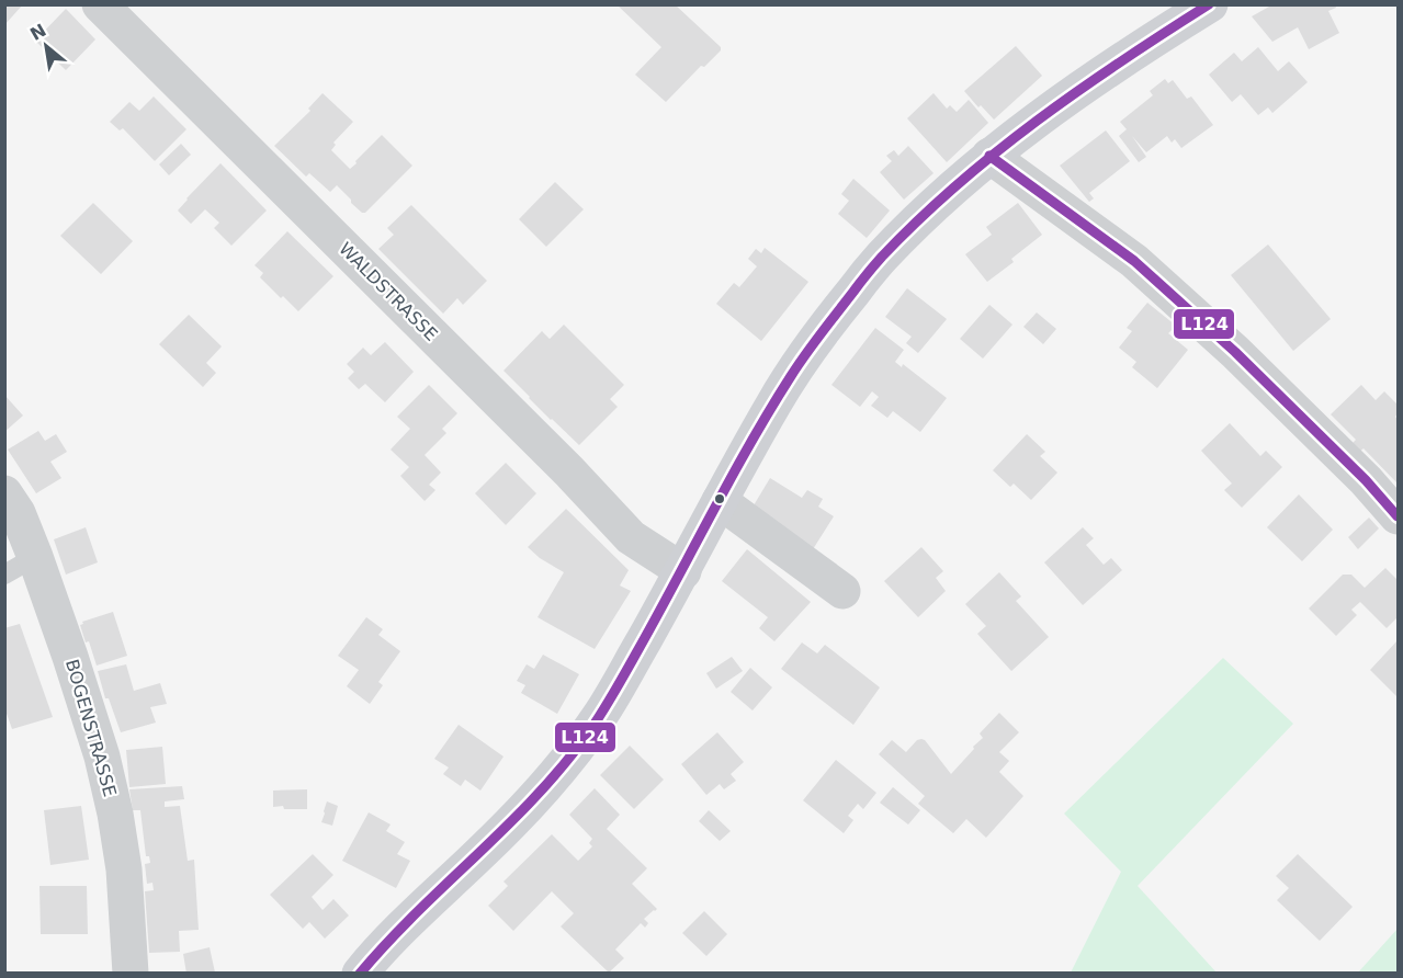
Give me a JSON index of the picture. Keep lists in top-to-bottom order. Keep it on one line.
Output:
{"streets":{"street":["WALDSTRASSE","BOGENSTRASSE"]},"lines":["transit line L124"],"north":"top left"}
